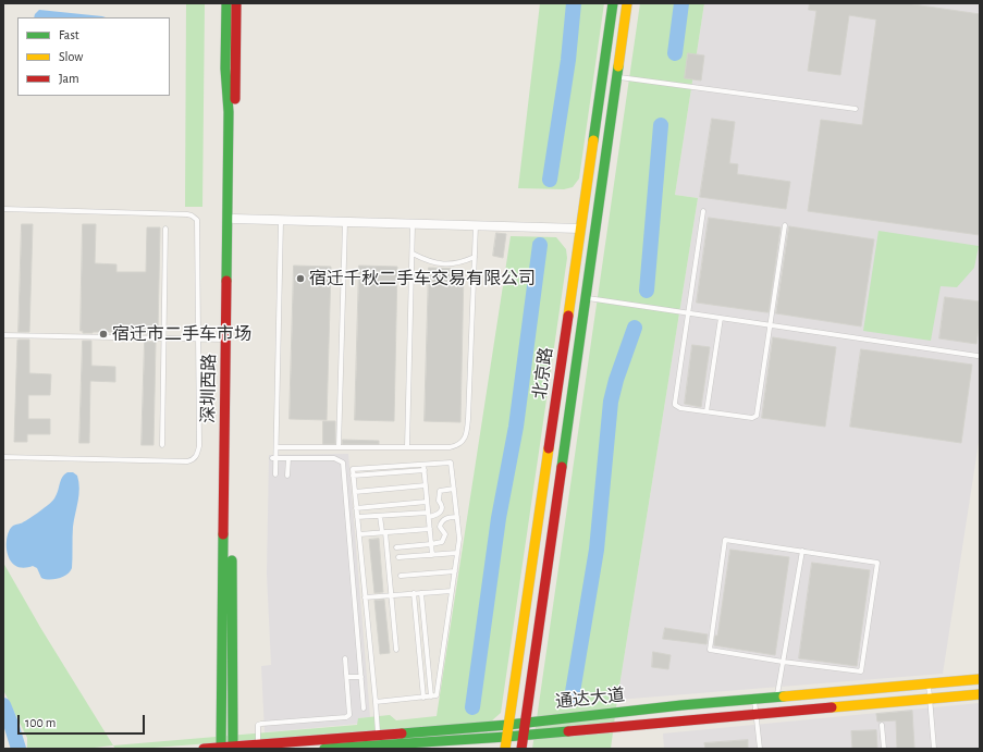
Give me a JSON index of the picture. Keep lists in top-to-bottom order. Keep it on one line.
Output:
{"streets":{"main road":["北京路","深圳西路","通达大道"]},"crossings":[["北京路","通达大道"],["深圳西路","通达大道"]],"places":["宿迁千秋二手车交易有限公司","宿迁市二手车市场"],"legend":["Fast","Slow","Jam"],"scale_bar":"100 m"}
